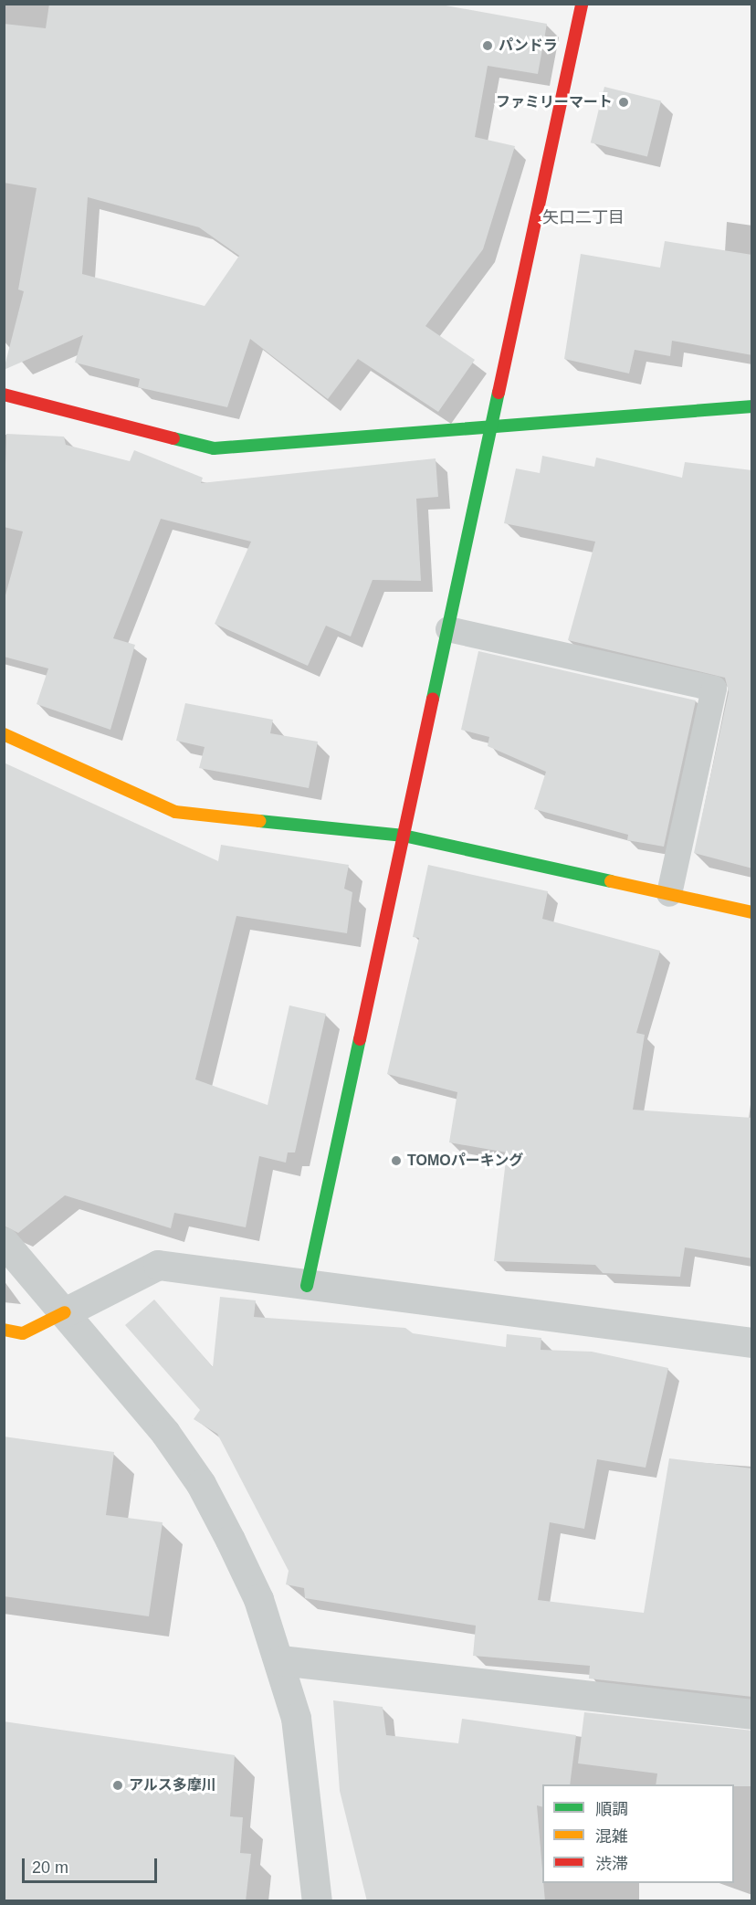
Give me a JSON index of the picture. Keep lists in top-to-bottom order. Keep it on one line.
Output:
{"districts":["矢口二丁目"],"places":["パンドラ","ファミリーマート","TOMOパーキング","アルス多摩川"],"legend":["順調","混雑","渋滞"],"scale_bar":"20 m"}
